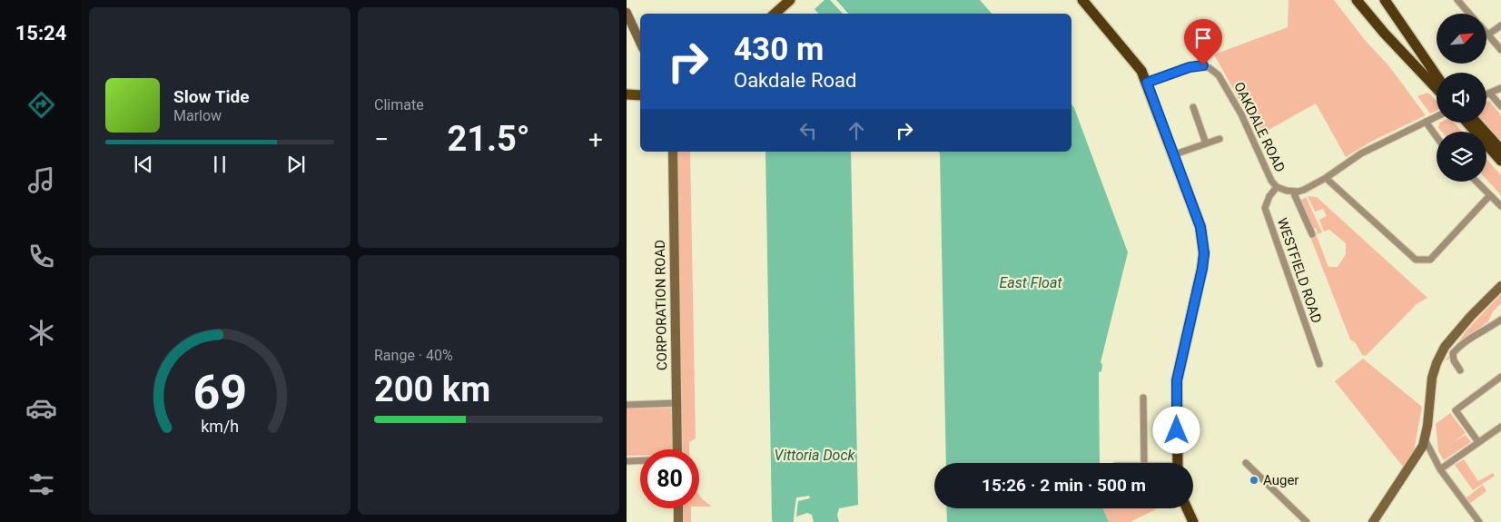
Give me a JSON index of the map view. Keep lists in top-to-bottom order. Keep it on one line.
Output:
{"streets":{"main road":["CORPORATION ROAD"],"street":["OAKDALE ROAD","WESTFIELD ROAD"]},"crossings":[["OAKDALE ROAD","WESTFIELD ROAD"]],"water":["East Float","Vittoria Dock"],"places":["Auger"],"north":"top right","page":{"tabs":"15:24","tile":["Climate",["Range · 40%","200 km"]],"turn":["430 m","Oakdale Road"],"song":["Slow Tide","Marlow"],"heat":["−","21.5°","+"],"limit":"80","trip":"15:26 · 2 min · 500 m","gauge":["69","km/h"]}}
